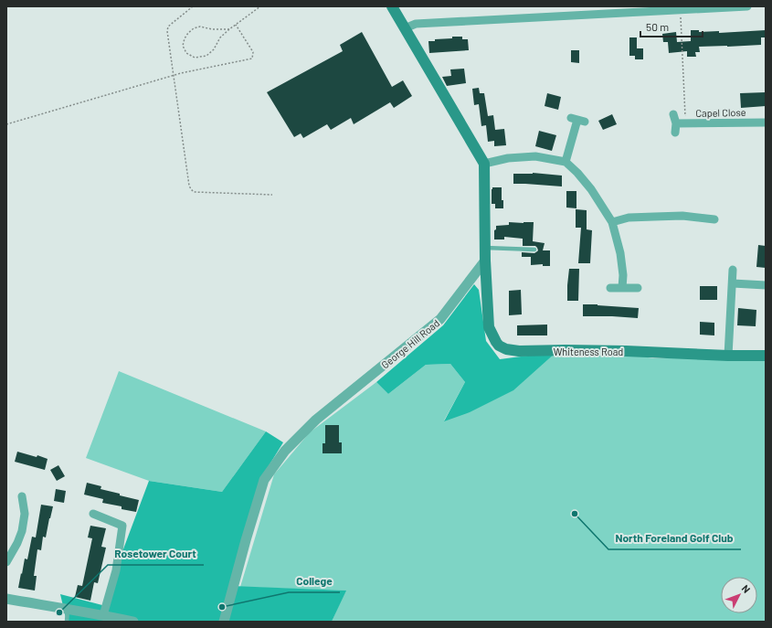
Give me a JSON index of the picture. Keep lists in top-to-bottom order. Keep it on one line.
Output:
{"streets":{"main road":["Whiteness Road"],"street":["Capel Close","George Hill Road"]},"crossings":[["George Hill Road","Whiteness Road"]],"places":["North Foreland Golf Club","College","Rosetower Court"],"scale_bar":"50 m","north":"top right"}
